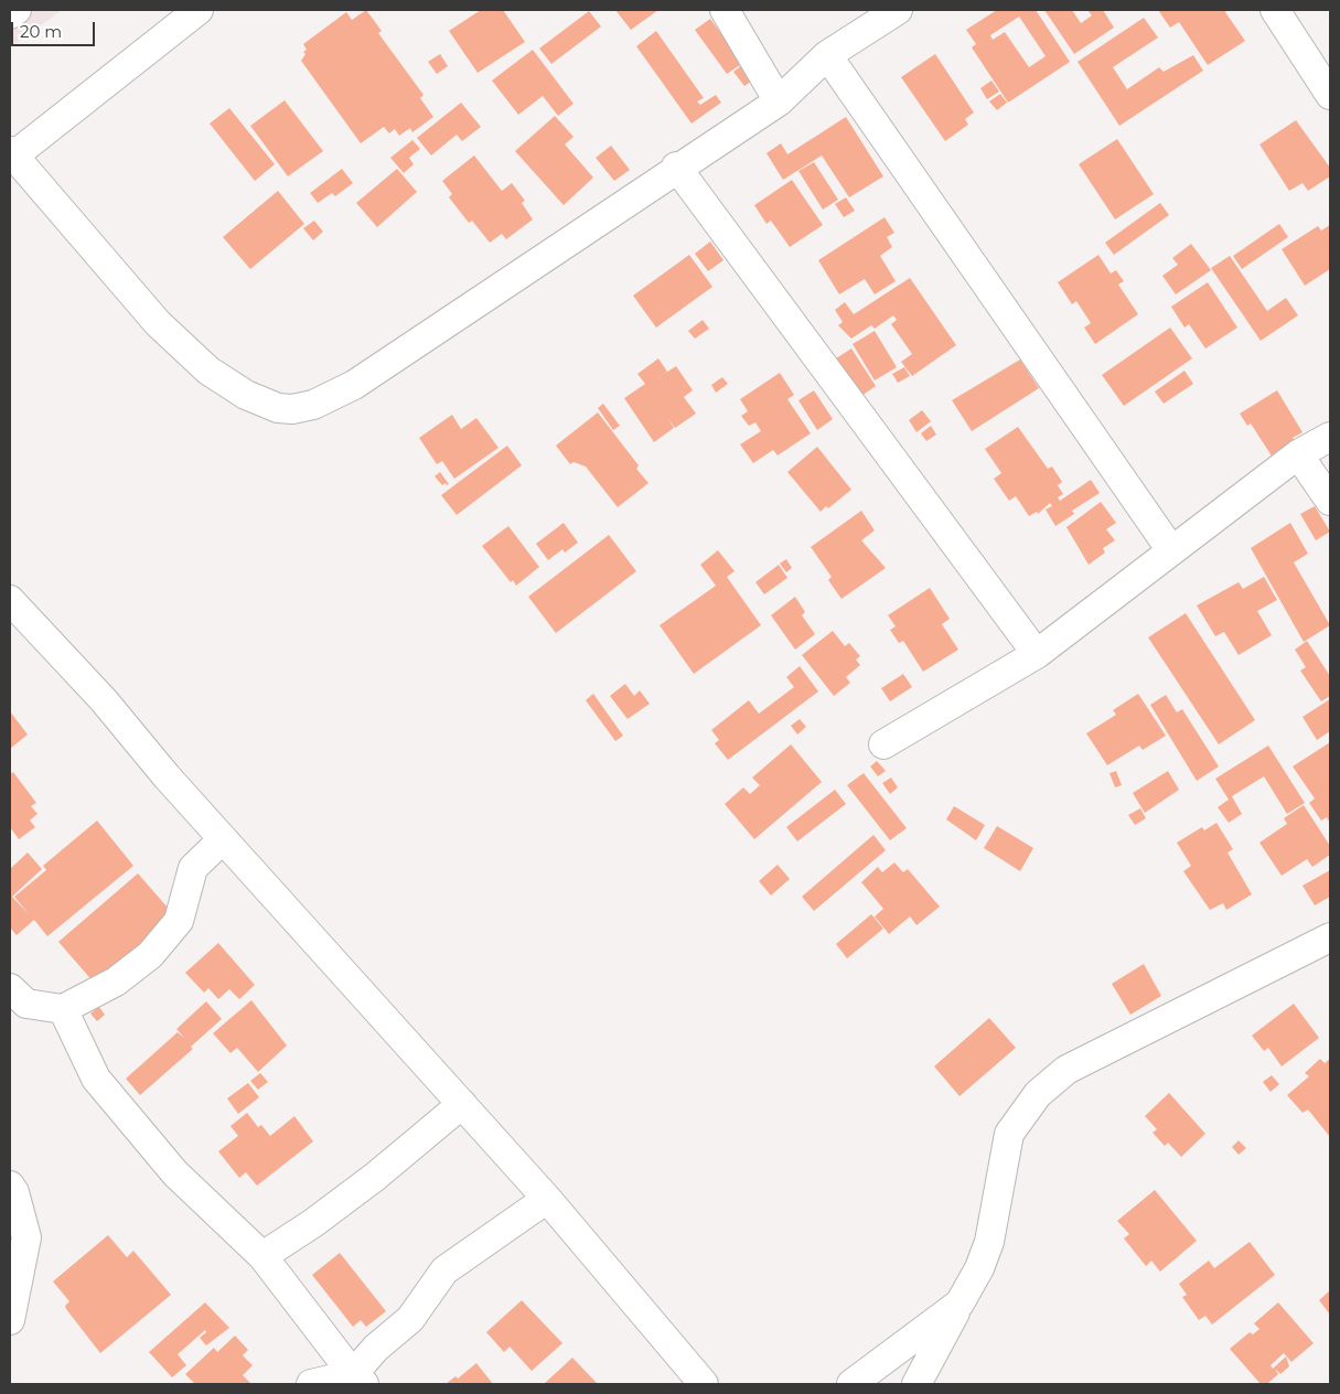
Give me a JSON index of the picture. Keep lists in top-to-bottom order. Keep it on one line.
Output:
{"scale_bar":"20 m"}
